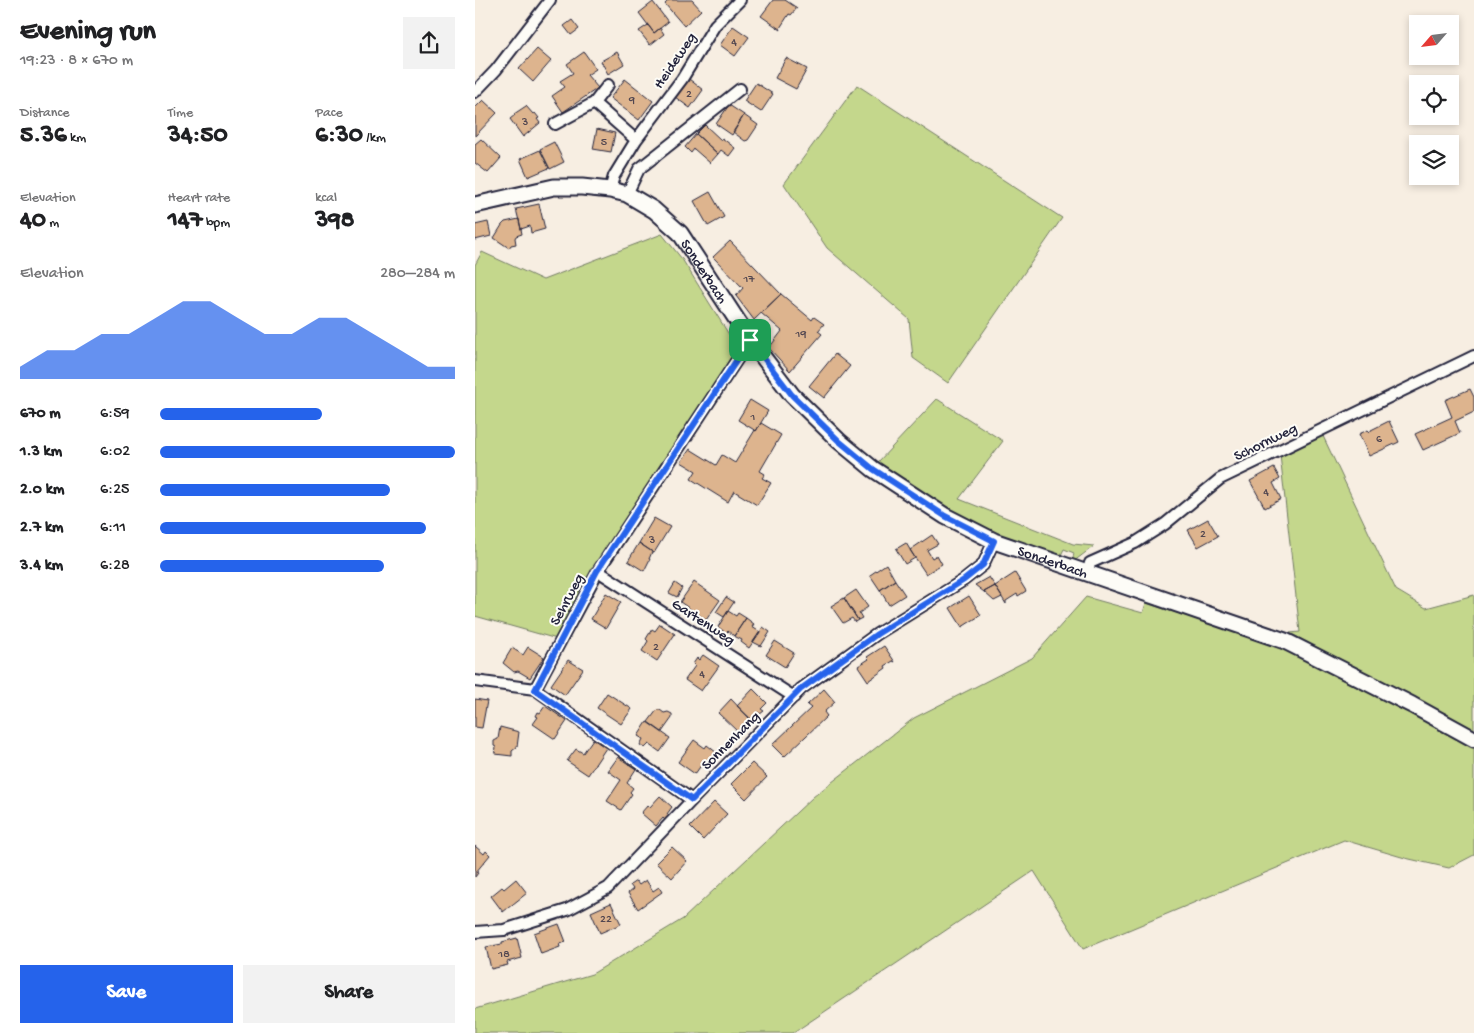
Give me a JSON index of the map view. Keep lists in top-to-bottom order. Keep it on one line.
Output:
{"streets":{"street":["Heideweg","Sonderbach","Schornweg","Sehrweg","Gartenweg","Sonnenhang"]},"crossings":[["Heideweg","Sonderbach"],["Sonderbach","Schornweg"],["Sonderbach","Sehrweg"],["Sonderbach","Sonnenhang"],["Sehrweg","Gartenweg"],["Gartenweg","Sonnenhang"]],"house_numbers":["4","2","9","3","5","17","19","1","6","4","2","3","2","4","22","18"],"north":"bottom left","page":{"heading":["Evening run","19:23 · 8 × 670 m"],"stats":[["Distance","5.36 km"],["Time","34:50"],["Pace","6:30 /km"],["Elevation","40 m"],["Heart rate","147 bpm"],["kcal","398"]],"chart":["Elevation","280–284 m"],"list":[{"name":"670 m","note":"6:59"},{"name":"1.3 km","note":"6:02"},{"name":"2.0 km","note":"6:25"},{"name":"2.7 km","note":"6:11"},{"name":"3.4 km","note":"6:28"}],"buttons":["Save","Share"]}}
